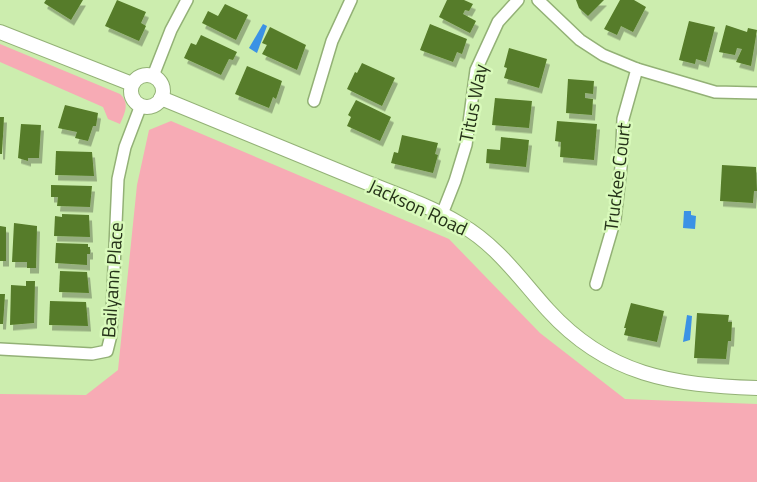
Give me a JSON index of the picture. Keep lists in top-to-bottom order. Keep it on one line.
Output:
{"streets":{"street":["Titus Way","Truckee Court","Jackson Road","Bailyann Place"]},"crossings":[["Titus Way","Jackson Road"],["Jackson Road","Bailyann Place"]]}
